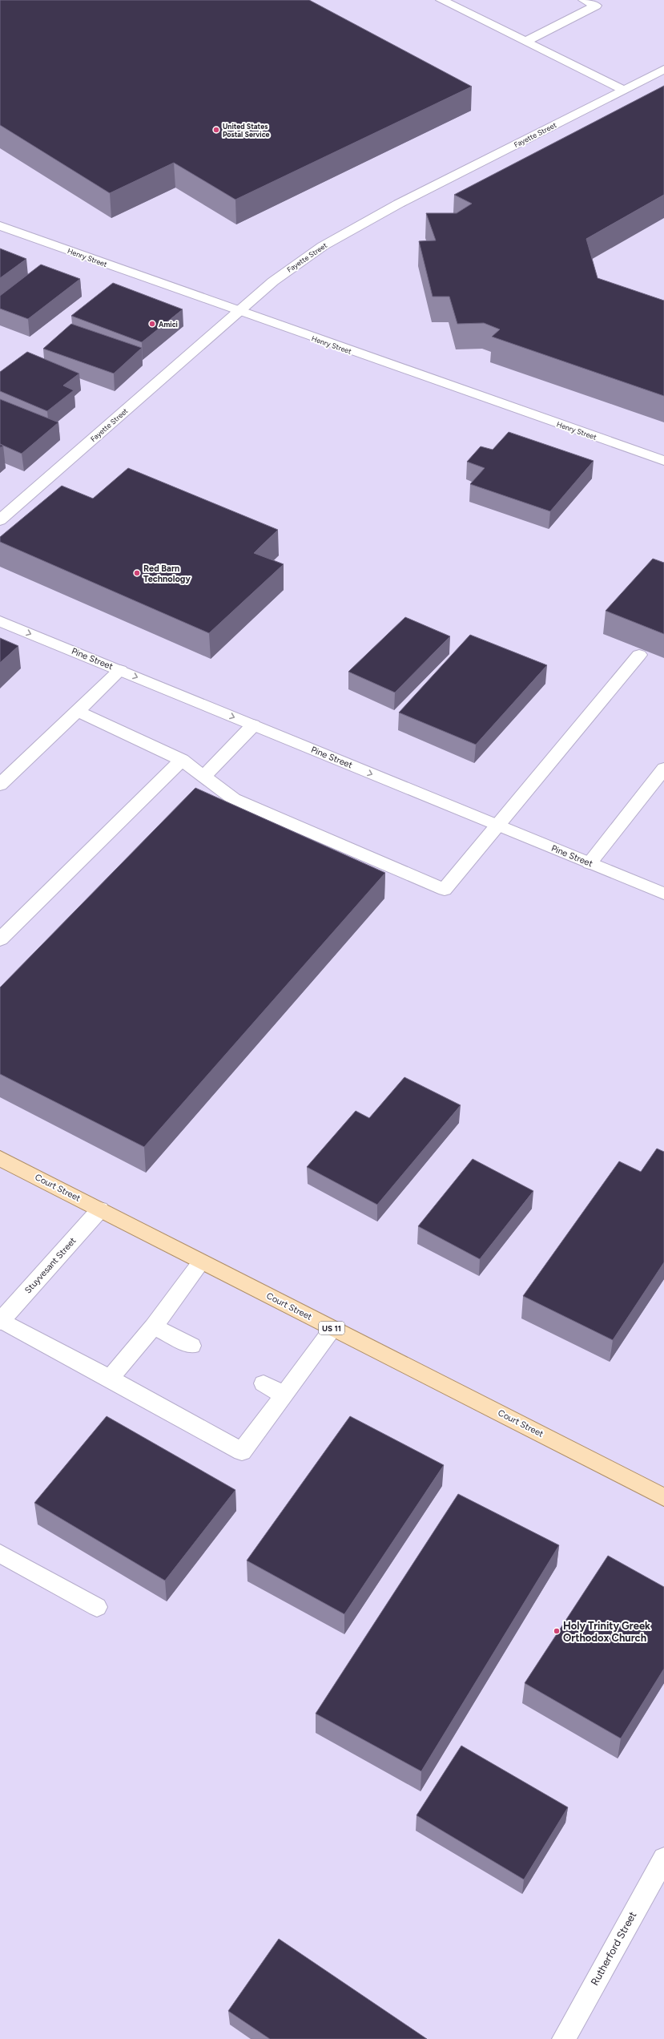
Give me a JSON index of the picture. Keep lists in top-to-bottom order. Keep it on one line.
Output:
{"streets":{"main road":["Court Street","US 11"],"street":["Fayette Street","Henry Street","Pine Street","Stuyvesant Street","Rutherford Street"]},"crossings":[["Fayette Street","Henry Street"],["Court Street","Stuyvesant Street"]],"one_way":["Pine Street"],"places":["United States Postal Service","Amici","Red Barn Technology","Holy Trinity Greek Orthodox Church"]}
